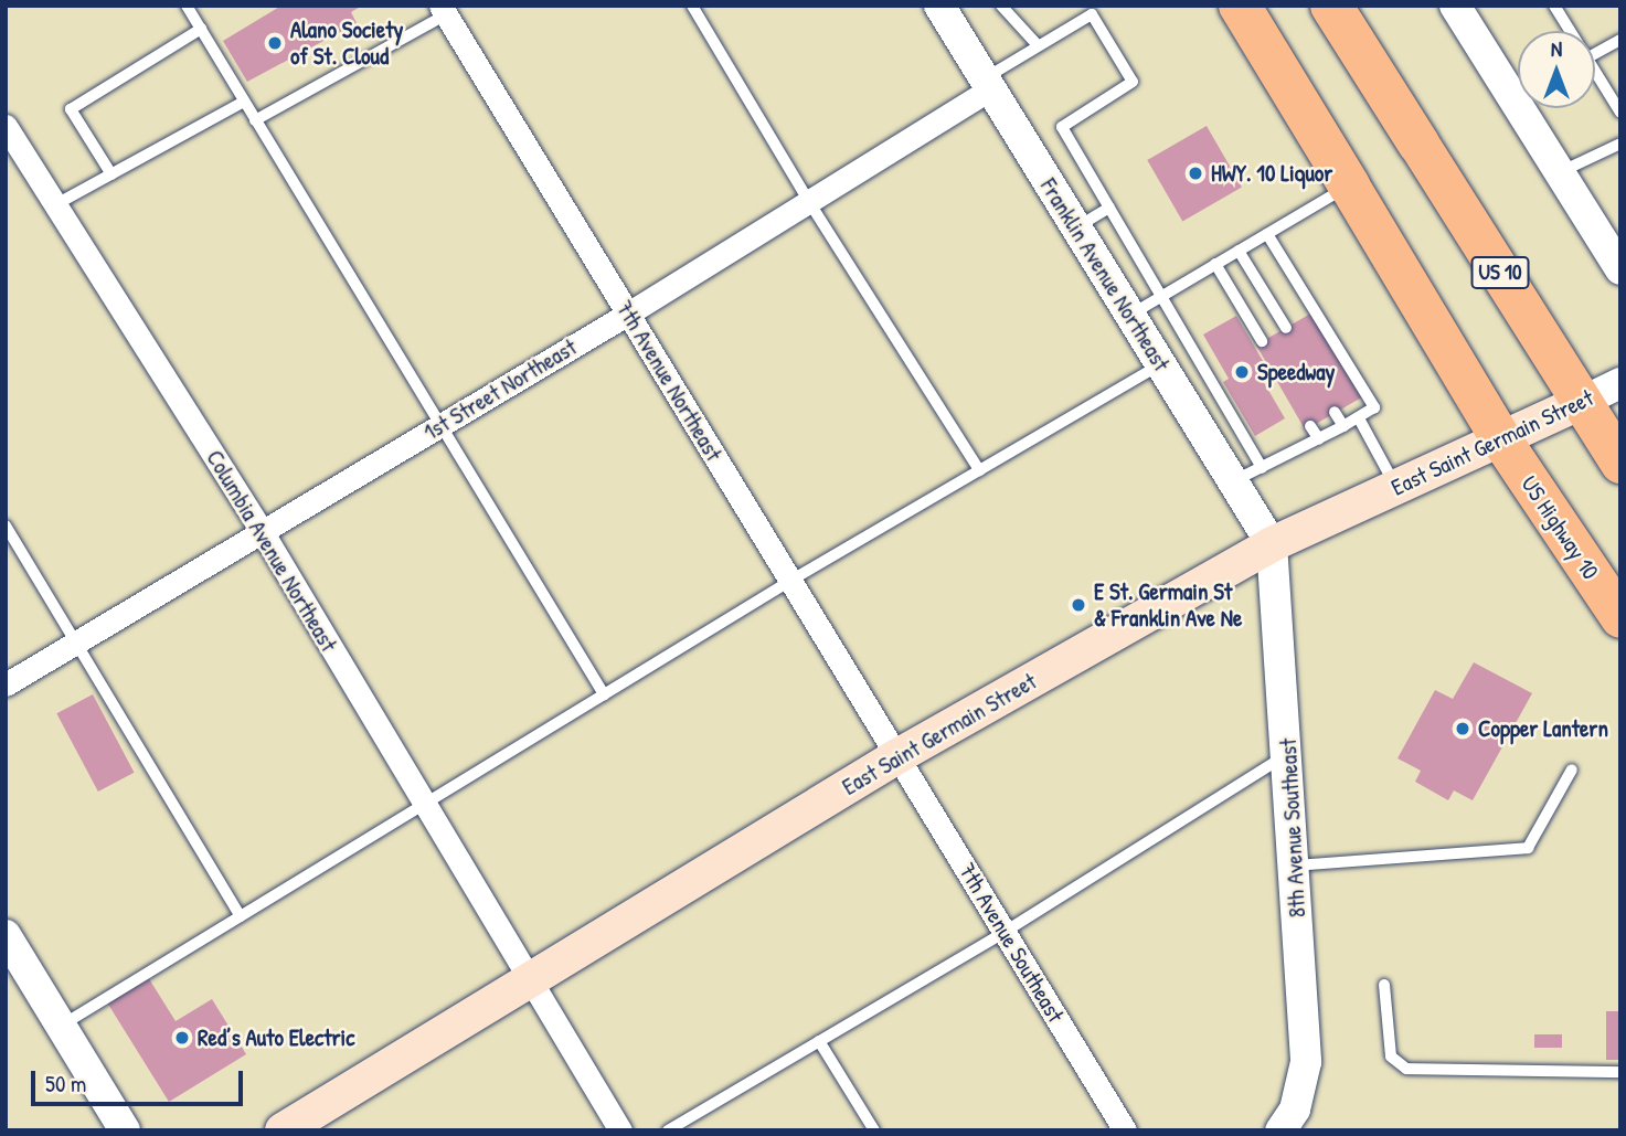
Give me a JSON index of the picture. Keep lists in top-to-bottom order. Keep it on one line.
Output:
{"streets":{"highway":["US 10","US Highway 10"],"main road":["East Saint Germain Street"],"street":["Franklin Avenue Northeast","7th Avenue Northeast","1st Street Northeast","Columbia Avenue Northeast","8th Avenue Southeast","7th Avenue Southeast"]},"crossings":[["US 10","East Saint Germain Street"],["Franklin Avenue Northeast","1st Street Northeast"],["Franklin Avenue Northeast","East Saint Germain Street"],["Franklin Avenue Northeast","8th Avenue Southeast"],["7th Avenue Northeast","1st Street Northeast"],["7th Avenue Northeast","East Saint Germain Street"],["7th Avenue Northeast","7th Avenue Southeast"],["1st Street Northeast","Columbia Avenue Northeast"],["East Saint Germain Street","US Highway 10"],["East Saint Germain Street","Columbia Avenue Northeast"],["East Saint Germain Street","8th Avenue Southeast"],["East Saint Germain Street","7th Avenue Southeast"]],"places":["Alano Society of St. Cloud","HWY. 10 Liquor","Speedway","E St. Germain St & Franklin Ave Ne","Copper Lantern","Red’s Auto Electric"],"scale_bar":"50 m","north":"top"}
